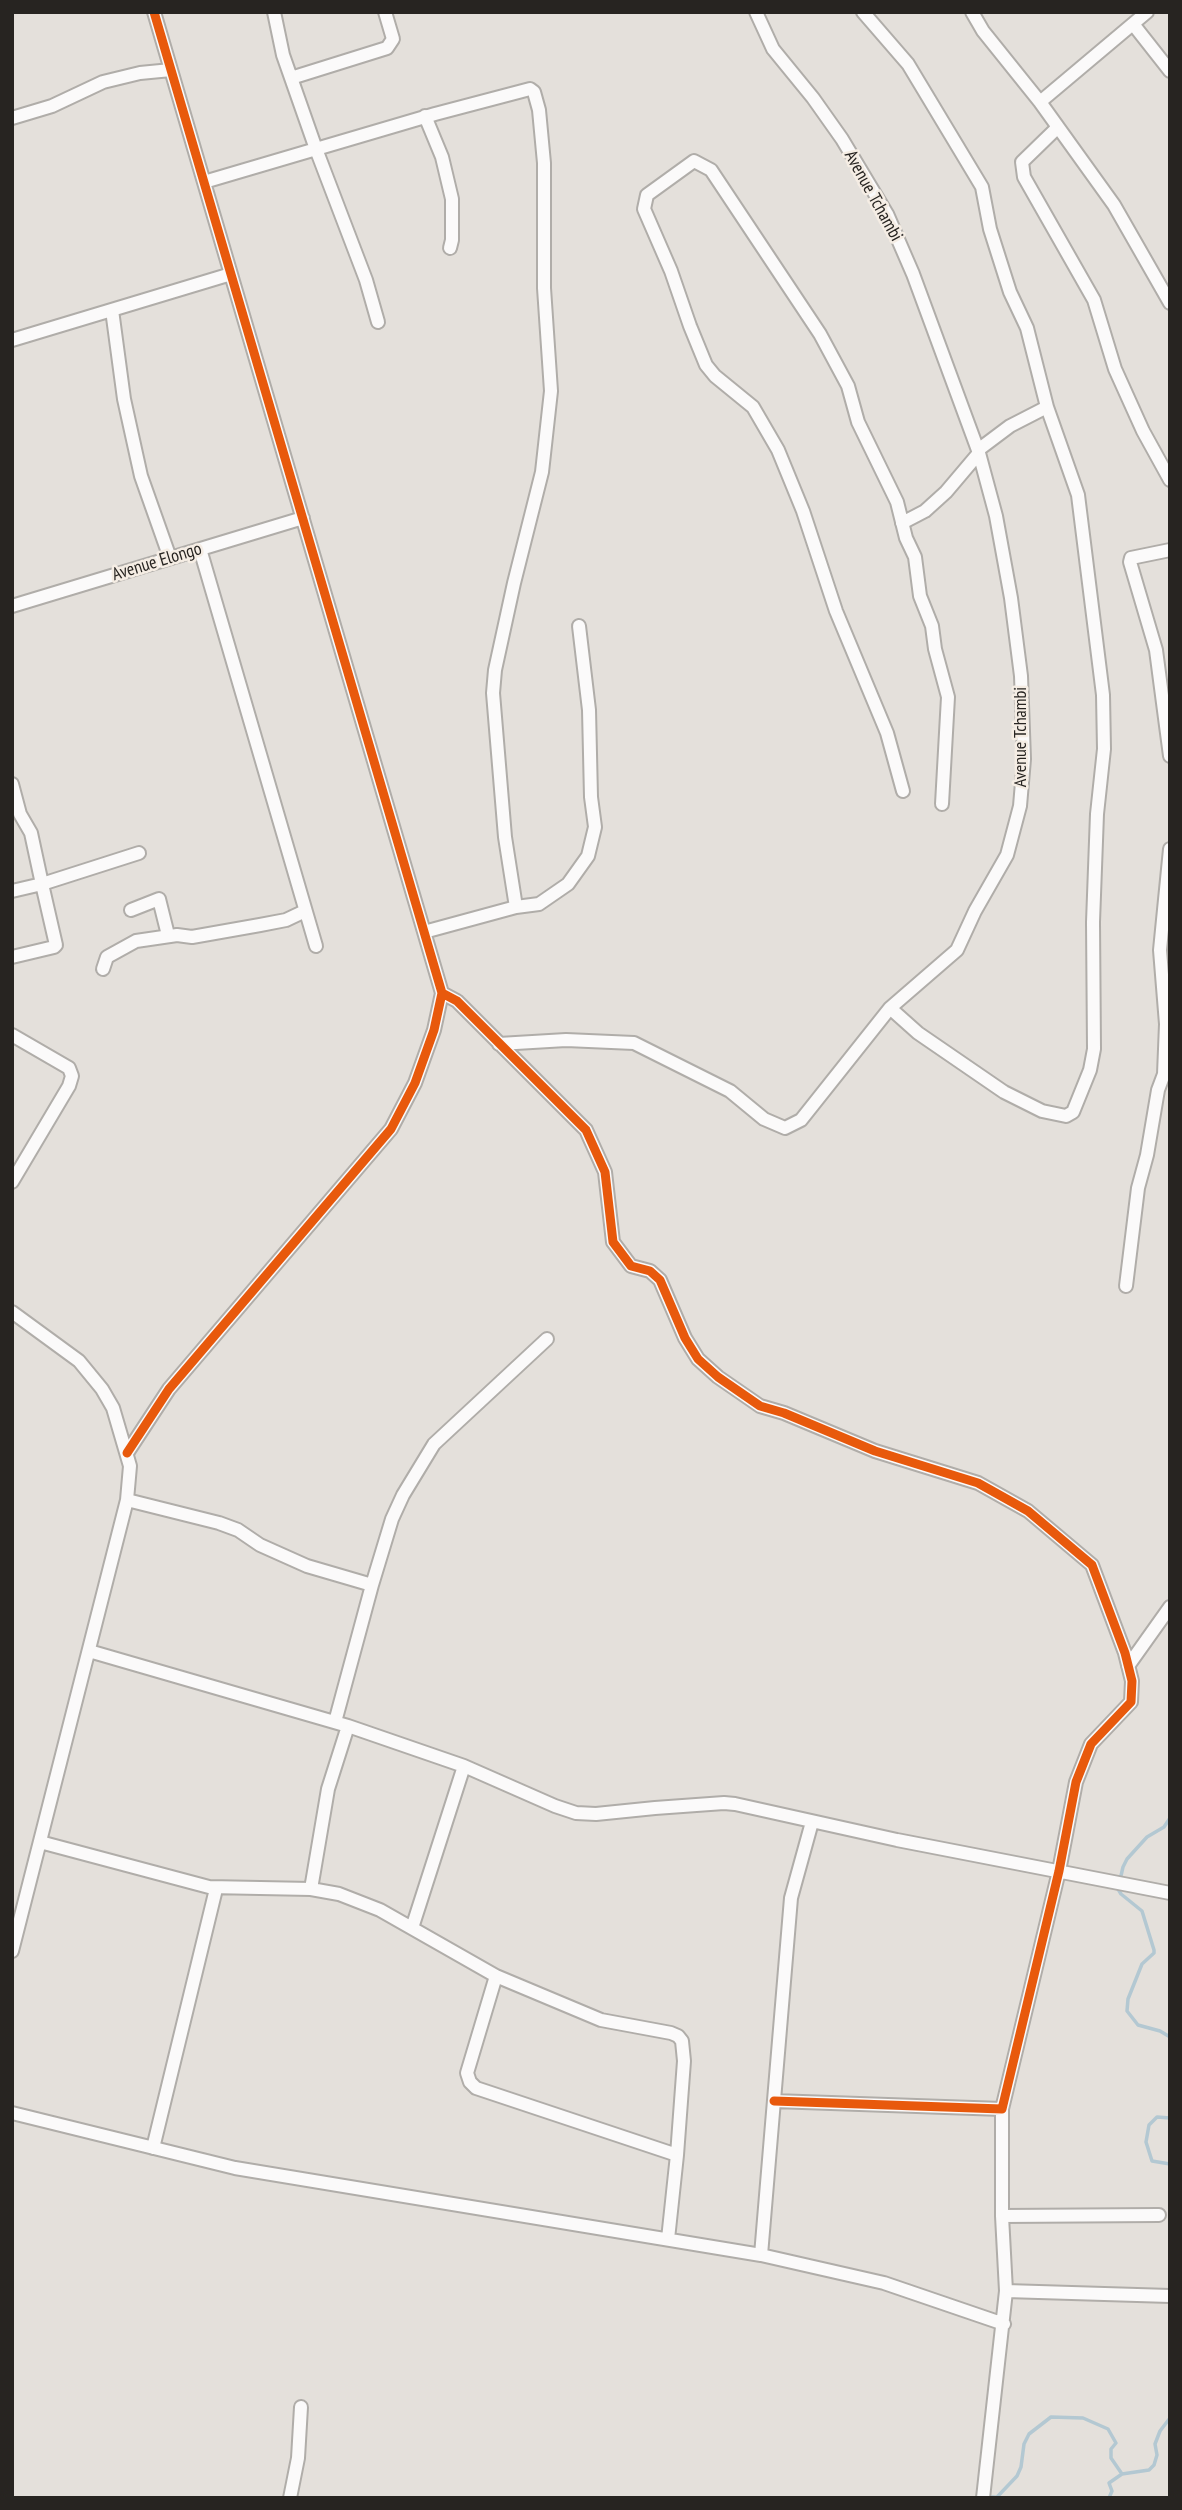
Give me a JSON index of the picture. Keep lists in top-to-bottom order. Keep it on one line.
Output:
{"streets":{"street":["Avenue Tchambi","Avenue Elongo"]}}
